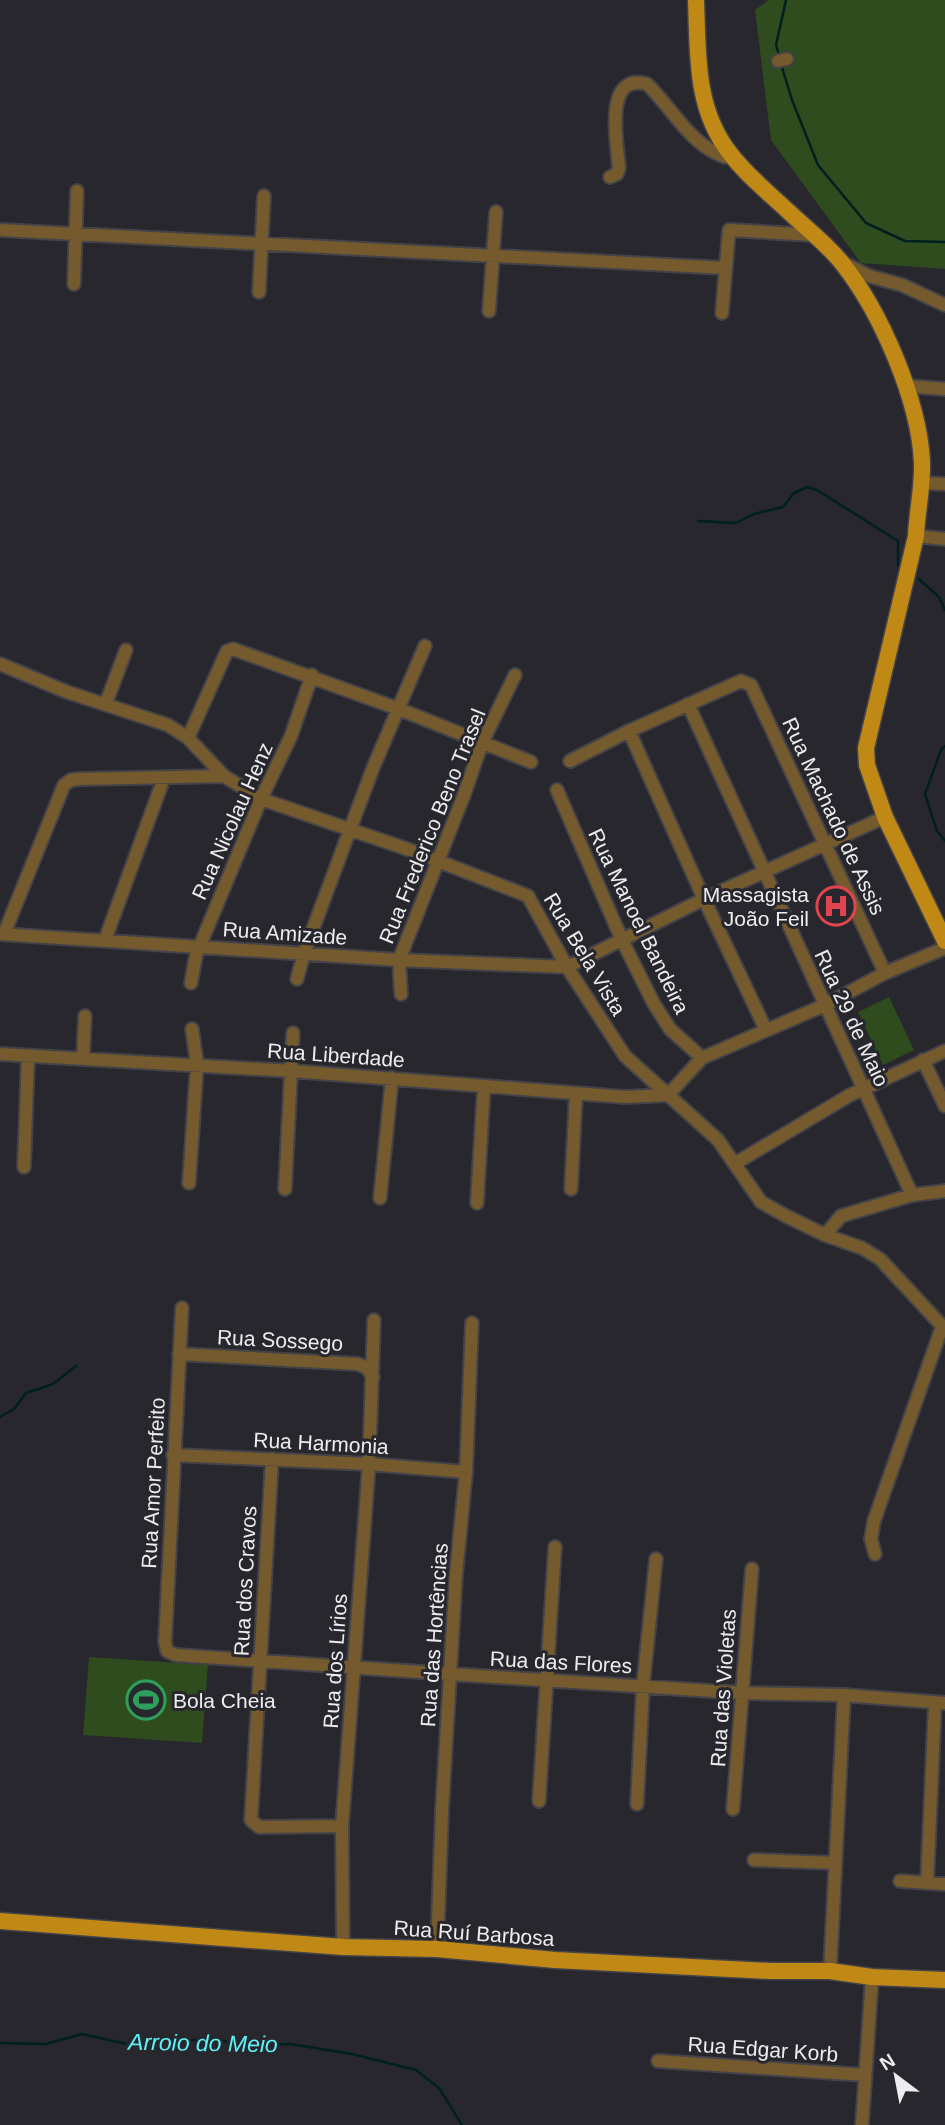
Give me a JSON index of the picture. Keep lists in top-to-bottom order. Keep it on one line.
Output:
{"streets":{"main road":["Rua Ruí Barbosa"],"street":["Rua Machado de Assis","Rua Nicolau Henz","Rua Frederico Beno Trasel","Rua Manoel Bandeira","Rua Amizade","Rua Bela Vista","Rua 29 de Maio","Rua Liberdade","Rua Sossego","Rua Harmonia","Rua Amor Perfeito","Rua dos Cravos","Rua das Hortências","Rua dos Lírios","Rua das Flores","Rua das Violetas","Rua Edgar Korb"]},"crossings":[["Rua Machado de Assis","Rua 29 de Maio"],["Rua Nicolau Henz","Rua Amizade"],["Rua Nicolau Henz","Rua Bela Vista"],["Rua Frederico Beno Trasel","Rua Amizade"],["Rua Frederico Beno Trasel","Rua Bela Vista"],["Rua Amizade","Rua Bela Vista"],["Rua Bela Vista","Rua Liberdade"],["Rua Sossego","Rua Amor Perfeito"],["Rua Sossego","Rua dos Lírios"],["Rua Harmonia","Rua Amor Perfeito"],["Rua Harmonia","Rua dos Cravos"],["Rua Harmonia","Rua das Hortências"],["Rua Harmonia","Rua dos Lírios"],["Rua Amor Perfeito","Rua das Flores"],["Rua dos Cravos","Rua dos Lírios"],["Rua dos Cravos","Rua das Flores"],["Rua das Hortências","Rua das Flores"],["Rua das Hortências","Rua Ruí Barbosa"],["Rua dos Lírios","Rua das Flores"],["Rua dos Lírios","Rua Ruí Barbosa"],["Rua das Flores","Rua das Violetas"]],"water":["Arroio do Meio"],"places":{"hospital":["Massagista João Feil"],"sports":["Bola Cheia"]},"north":"top left"}
